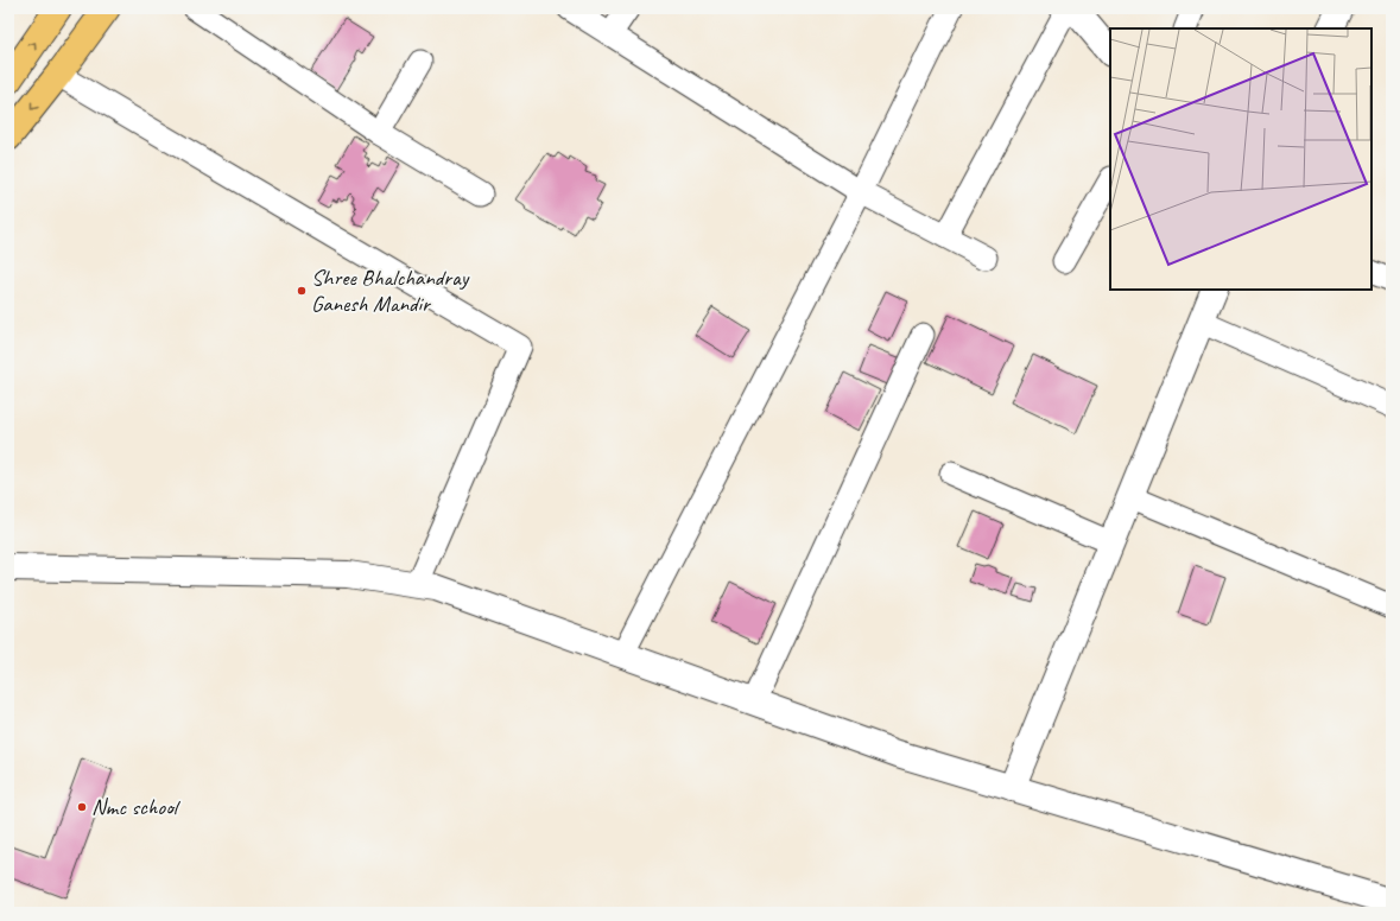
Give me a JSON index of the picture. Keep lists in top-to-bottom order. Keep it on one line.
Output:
{"places":["Shree Bhalchandray Ganesh Mandir","Nmc school"]}
